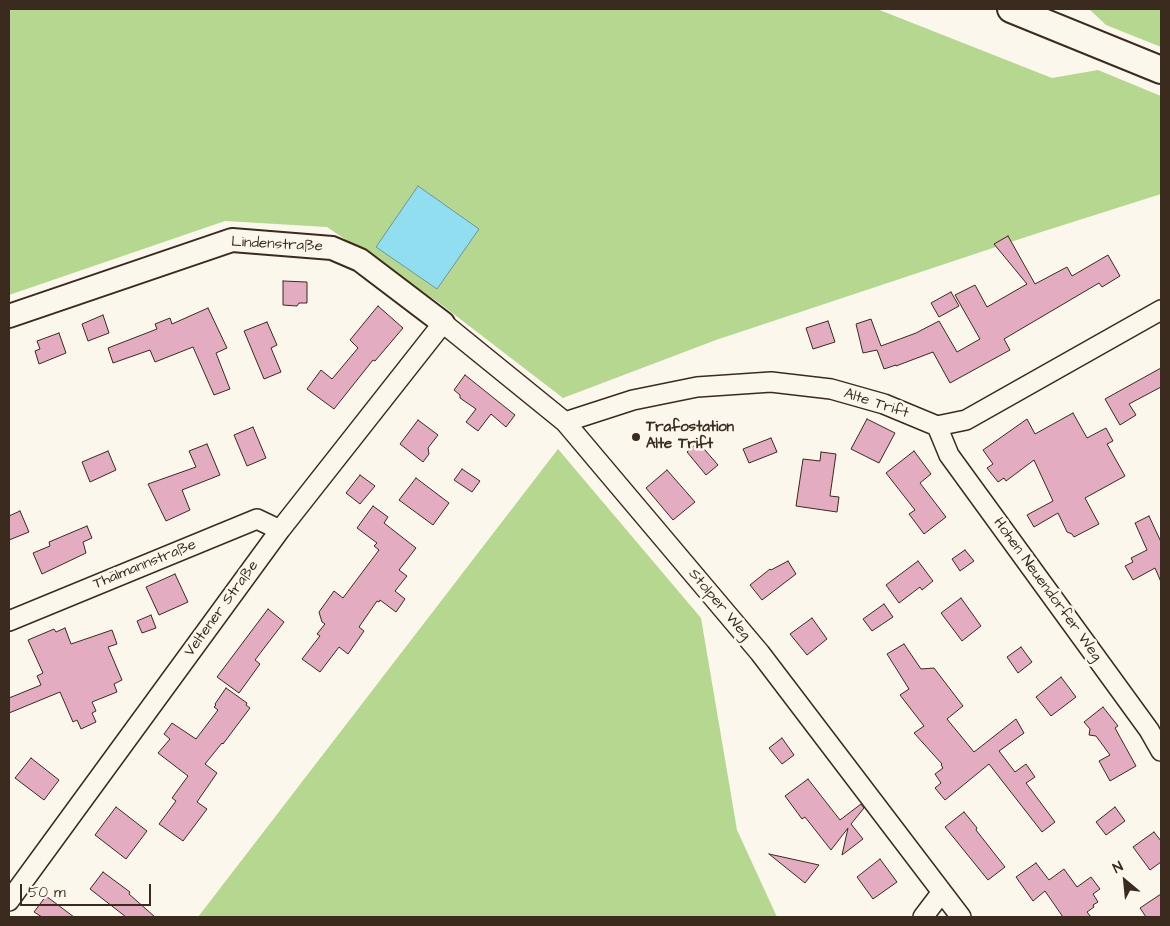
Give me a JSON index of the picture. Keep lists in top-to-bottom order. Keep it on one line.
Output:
{"streets":{"street":["Lindenstraße","Alte Trift","Thälmannstraße","Hohen Neuendorfer Weg","Stolper Weg","Veltener Straße"]},"crossings":[["Lindenstraße","Stolper Weg"],["Lindenstraße","Veltener Straße"],["Alte Trift","Hohen Neuendorfer Weg"],["Alte Trift","Stolper Weg"],["Thälmannstraße","Veltener Straße"],["Stolper Weg","Veltener Straße"]],"places":["Trafostation Alte Trift"],"scale_bar":"50 m","north":"top left"}
